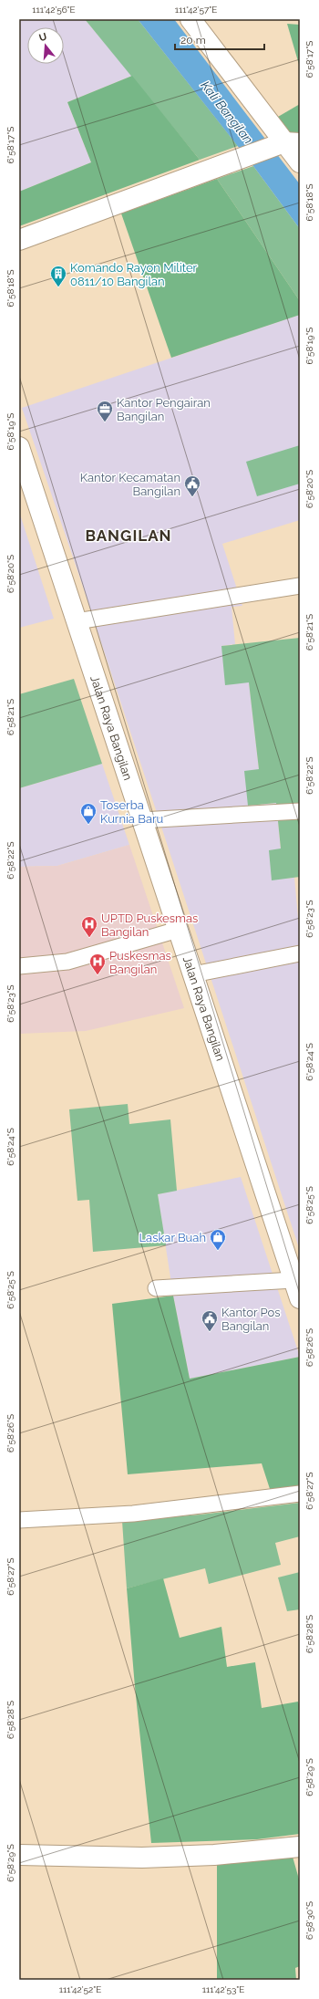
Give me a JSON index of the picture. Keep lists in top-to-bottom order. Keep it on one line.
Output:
{"streets":{"main road":["Jalan Raya Bangilan"]},"districts":["BANGILAN"],"water":["Kali Bangilan"],"places":{"building":["Komando Rayon Militer 0811/10 Bangilan"],"office":["Kantor Pengairan Bangilan"],"public building":["Kantor Kecamatan Bangilan","Kantor Pos Bangilan"],"shop":["Toserba Kurnia Baru","Laskar Buah"],"hospital":["UPTD Puskesmas Bangilan","Puskesmas Bangilan"]},"scale_bar":"20 m","north":"top","coordinates":["111°42'56\"E","111°42'57\"E","6°58'17\"S","6°58'18\"S","6°58'19\"S","6°58'20\"S","6°58'21\"S","6°58'22\"S","6°58'23\"S","6°58'24\"S","6°58'25\"S","6°58'26\"S","6°58'27\"S","6°58'28\"S","6°58'29\"S","6°58'30\"S","111°42'52\"E","111°42'53\"E"]}
